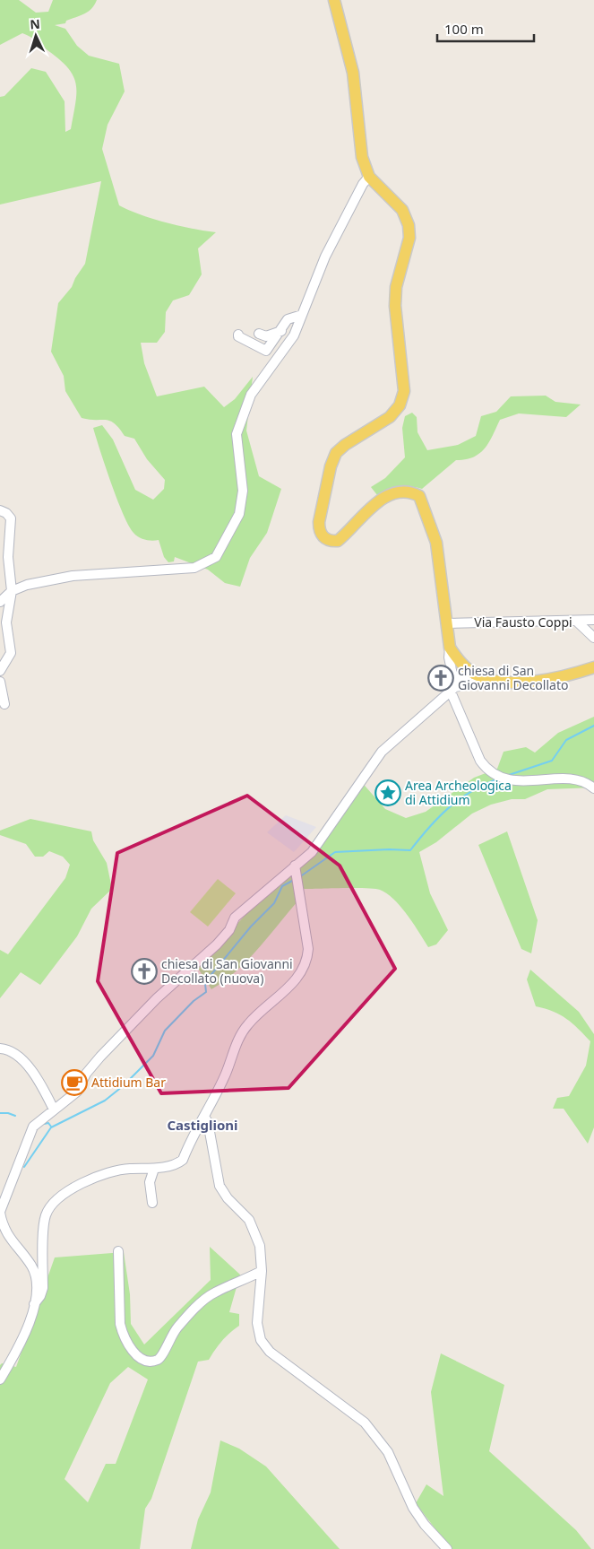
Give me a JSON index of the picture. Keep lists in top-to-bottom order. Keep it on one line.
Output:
{"streets":{"street":["Via Fausto Coppi"]},"districts":["Castiglioni"],"places":{"church":["chiesa di San Giovanni Decollato","chiesa di San Giovanni Decollato (nuova)"],"place":["Area Archeologica di Attidium"],"cafe":["Attidium Bar"]},"scale_bar":"100 m","north":"top"}
